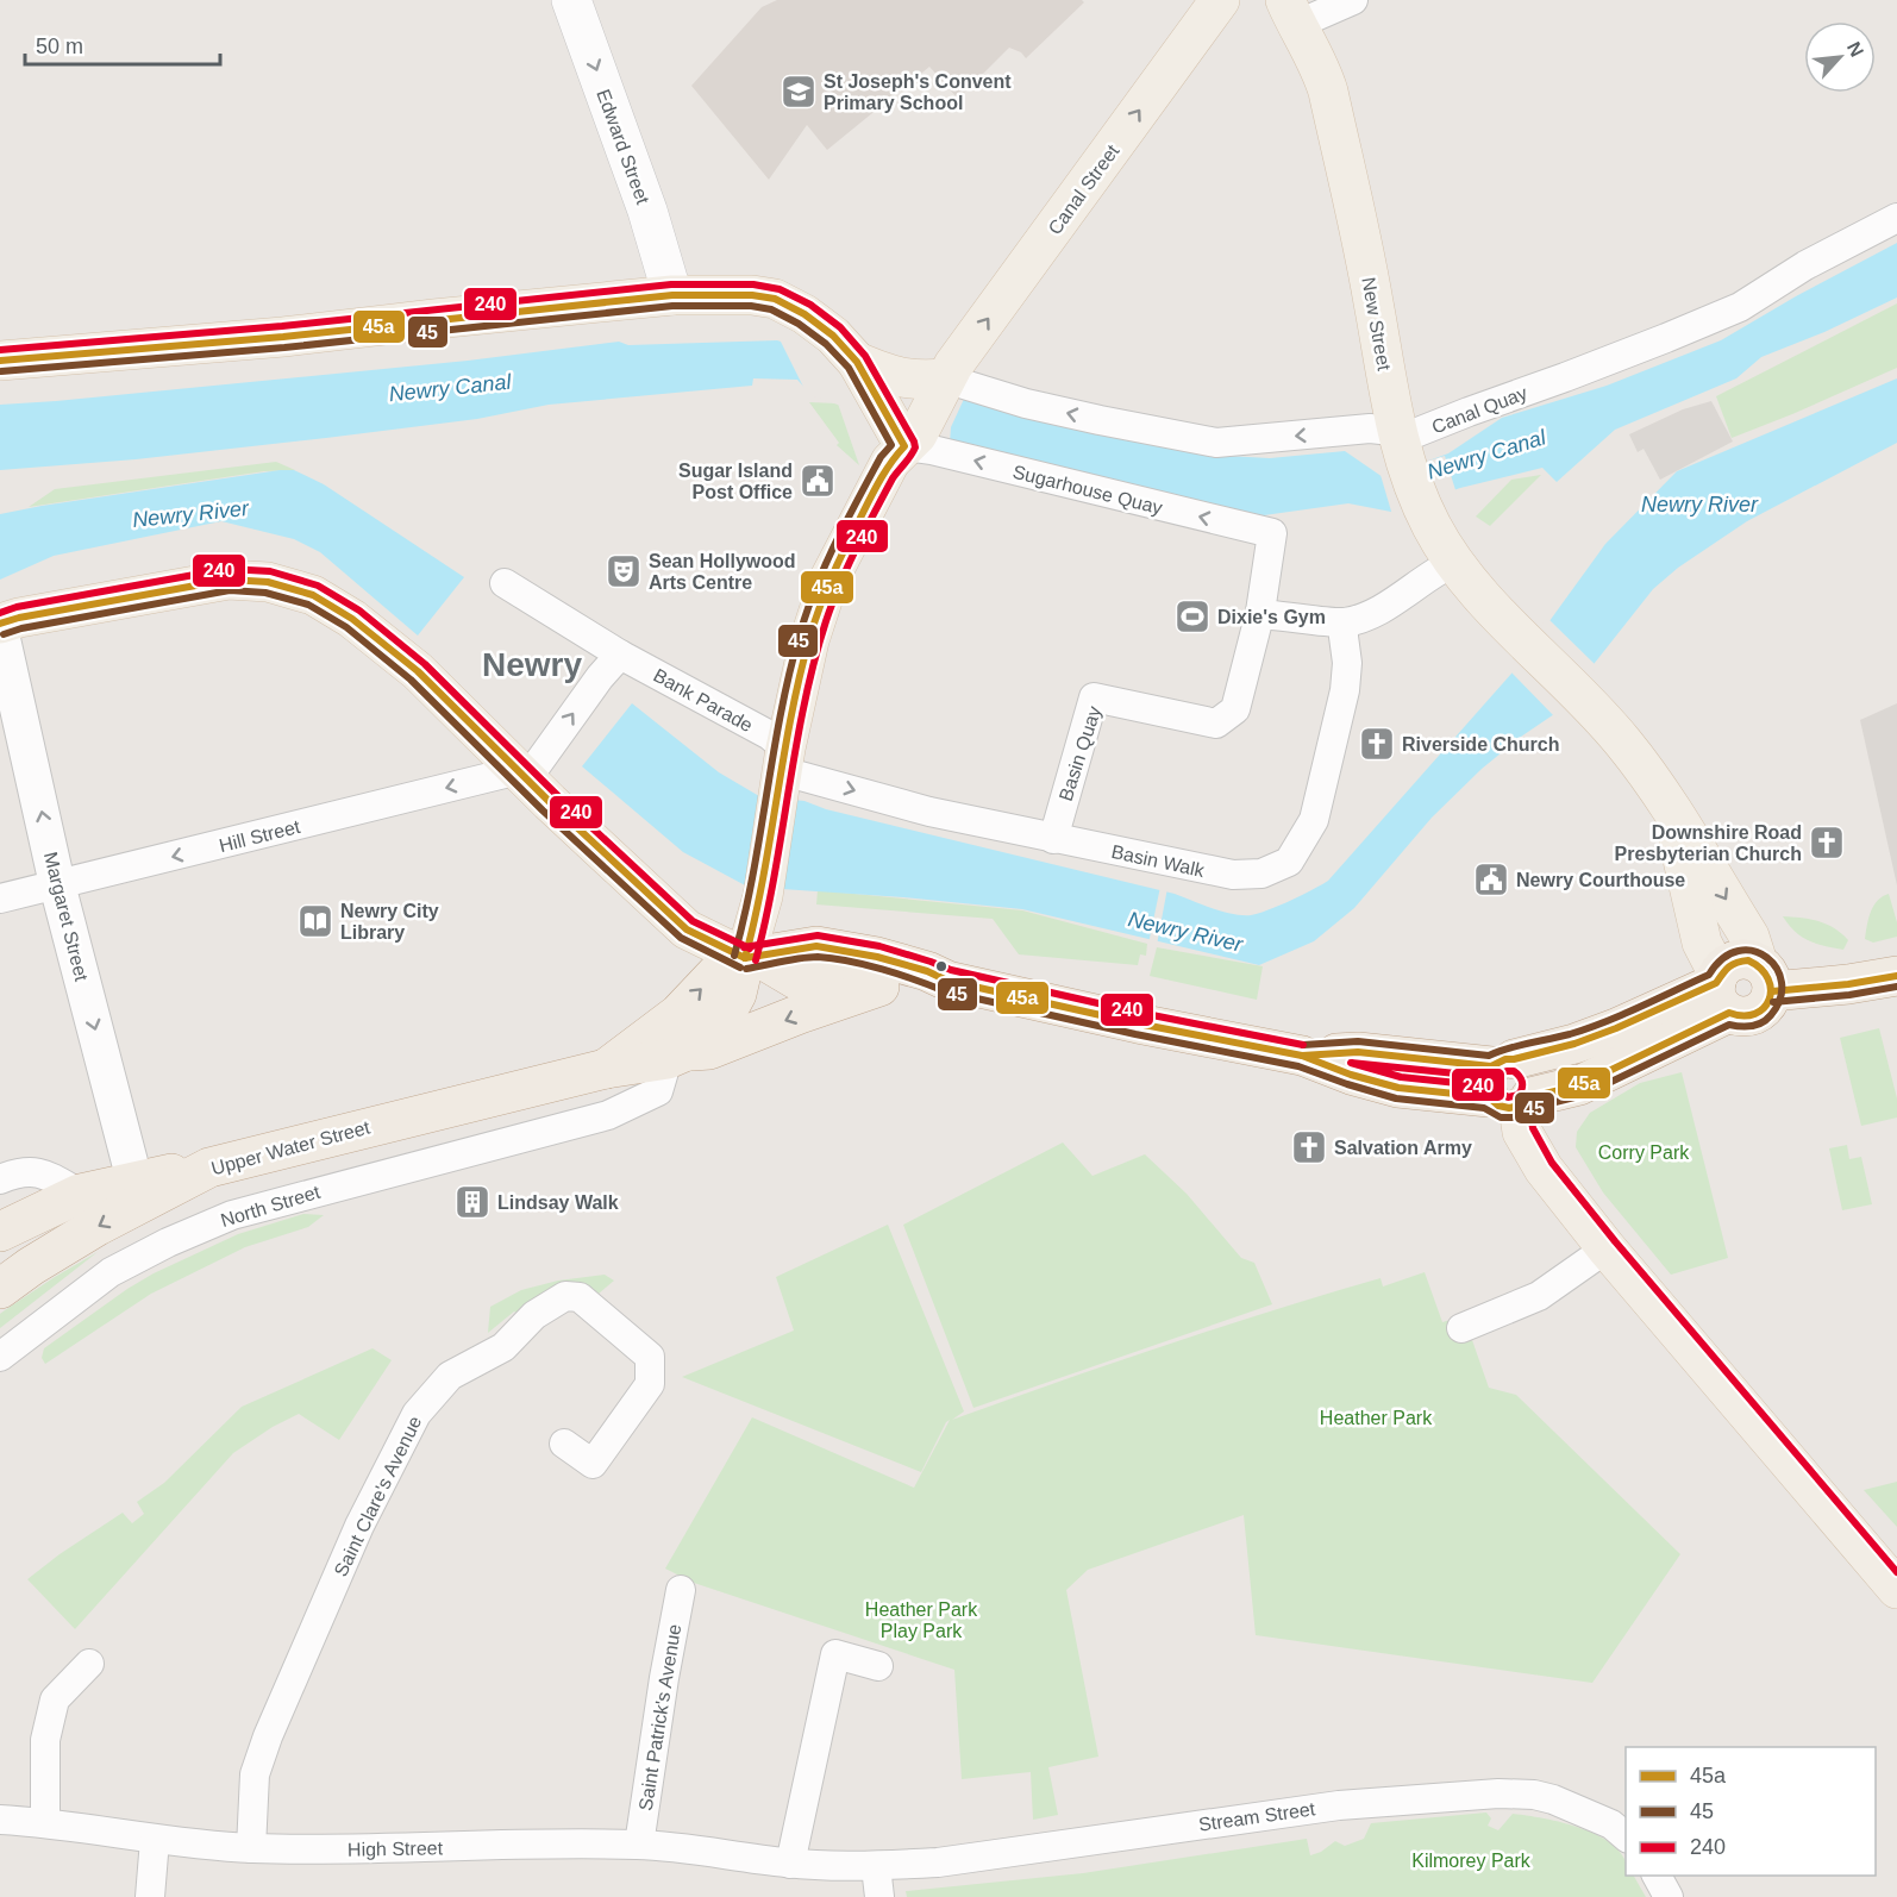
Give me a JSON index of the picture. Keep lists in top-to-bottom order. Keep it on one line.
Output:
{"streets":{"highway":["Upper Water Street"],"main road":["Edward Street","Canal Street","New Street"],"street":["Canal Quay","Sugarhouse Quay","Bank Parade","Basin Quay","Hill Street","Basin Walk","Margaret Street","North Street","Saint Clare's Avenue","Saint Patrick's Avenue","Stream Street","High Street"]},"crossings":[["Canal Street","Canal Quay"],["Canal Street","Sugarhouse Quay"],["Canal Street","Bank Parade"],["Canal Street","Basin Walk"],["Canal Street","Upper Water Street"],["New Street","Canal Quay"],["Sugarhouse Quay","Basin Quay"],["Bank Parade","Basin Walk"],["Basin Quay","Basin Walk"],["Hill Street","Margaret Street"],["Margaret Street","Upper Water Street"],["Upper Water Street","North Street"],["Saint Clare's Avenue","High Street"],["Saint Patrick's Avenue","High Street"],["Stream Street","High Street"]],"one_way":["Edward Street","Canal Street","Canal Quay","Sugarhouse Quay","Hill Street","Basin Walk"],"districts":["Newry"],"water":["Newry Canal","Newry River"],"parks":["Corry Park","Heather Park","Heather Park Play Park","Kilmorey Park"],"places":{"school or university":["St Joseph's Convent Primary School"],"public building":["Sugar Island Post Office","Newry Courthouse"],"theatre":["Sean Hollywood Arts Centre"],"sports":["Dixie's Gym"],"church":["Riverside Church","Downshire Road Presbyterian Church","Salvation Army"],"library":["Newry City Library"],"building":["Lindsay Walk"]},"lines":["transit line 240","transit line 45a","transit line 45"],"legend":["45a","45","240"],"scale_bar":"50 m","north":"top right"}
